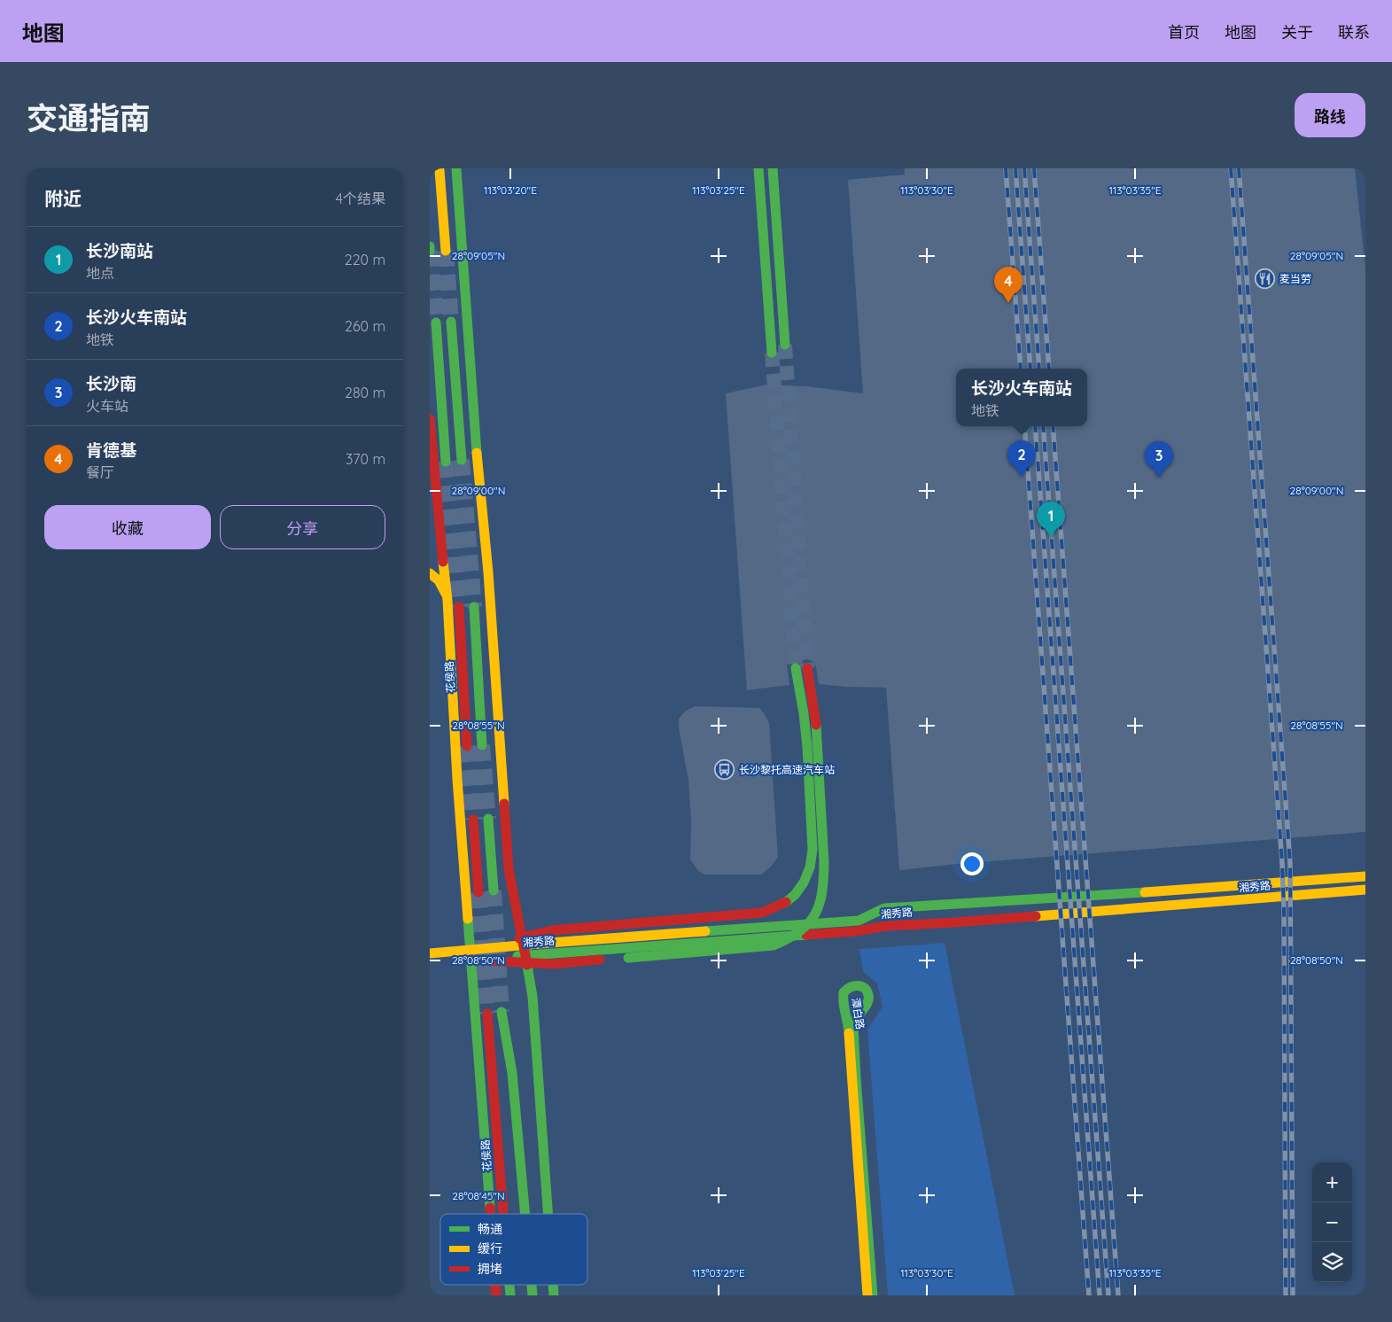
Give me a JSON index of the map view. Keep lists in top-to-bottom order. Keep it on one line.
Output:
{"streets":{"main road":["花侯路","湘秀路","潭白路"]},"places":{"restaurant":["麦当劳"],"bus stop":["长沙黎托高速汽车站"]},"legend":["畅通","缓行","拥堵"],"page":{"header":"地图","nav":["首页","地图","关于","联系"],"title":"交通指南","buttons":["路线",["收藏","分享"]],"heading":["附近","4个结果"],"list":[{"mark":"1","name":"长沙南站","note":"地点","value":"220 m"},{"mark":"2","name":"长沙火车南站","note":"地铁","value":"260 m"},{"mark":"3","name":"长沙南","note":"火车站","value":"280 m"},{"mark":"4","name":"肯德基","note":"餐厅","value":"370 m"}],"pins":["4","2","3","1"],"popup":["长沙火车南站","地铁"],"map_buttons":["+","−"]},"coordinates":["113°03'20\"E","113°03'25\"E","113°03'30\"E","113°03'35\"E","28°09'05\"N","28°09'00\"N","28°08'55\"N","28°08'50\"N","28°08'45\"N"]}
